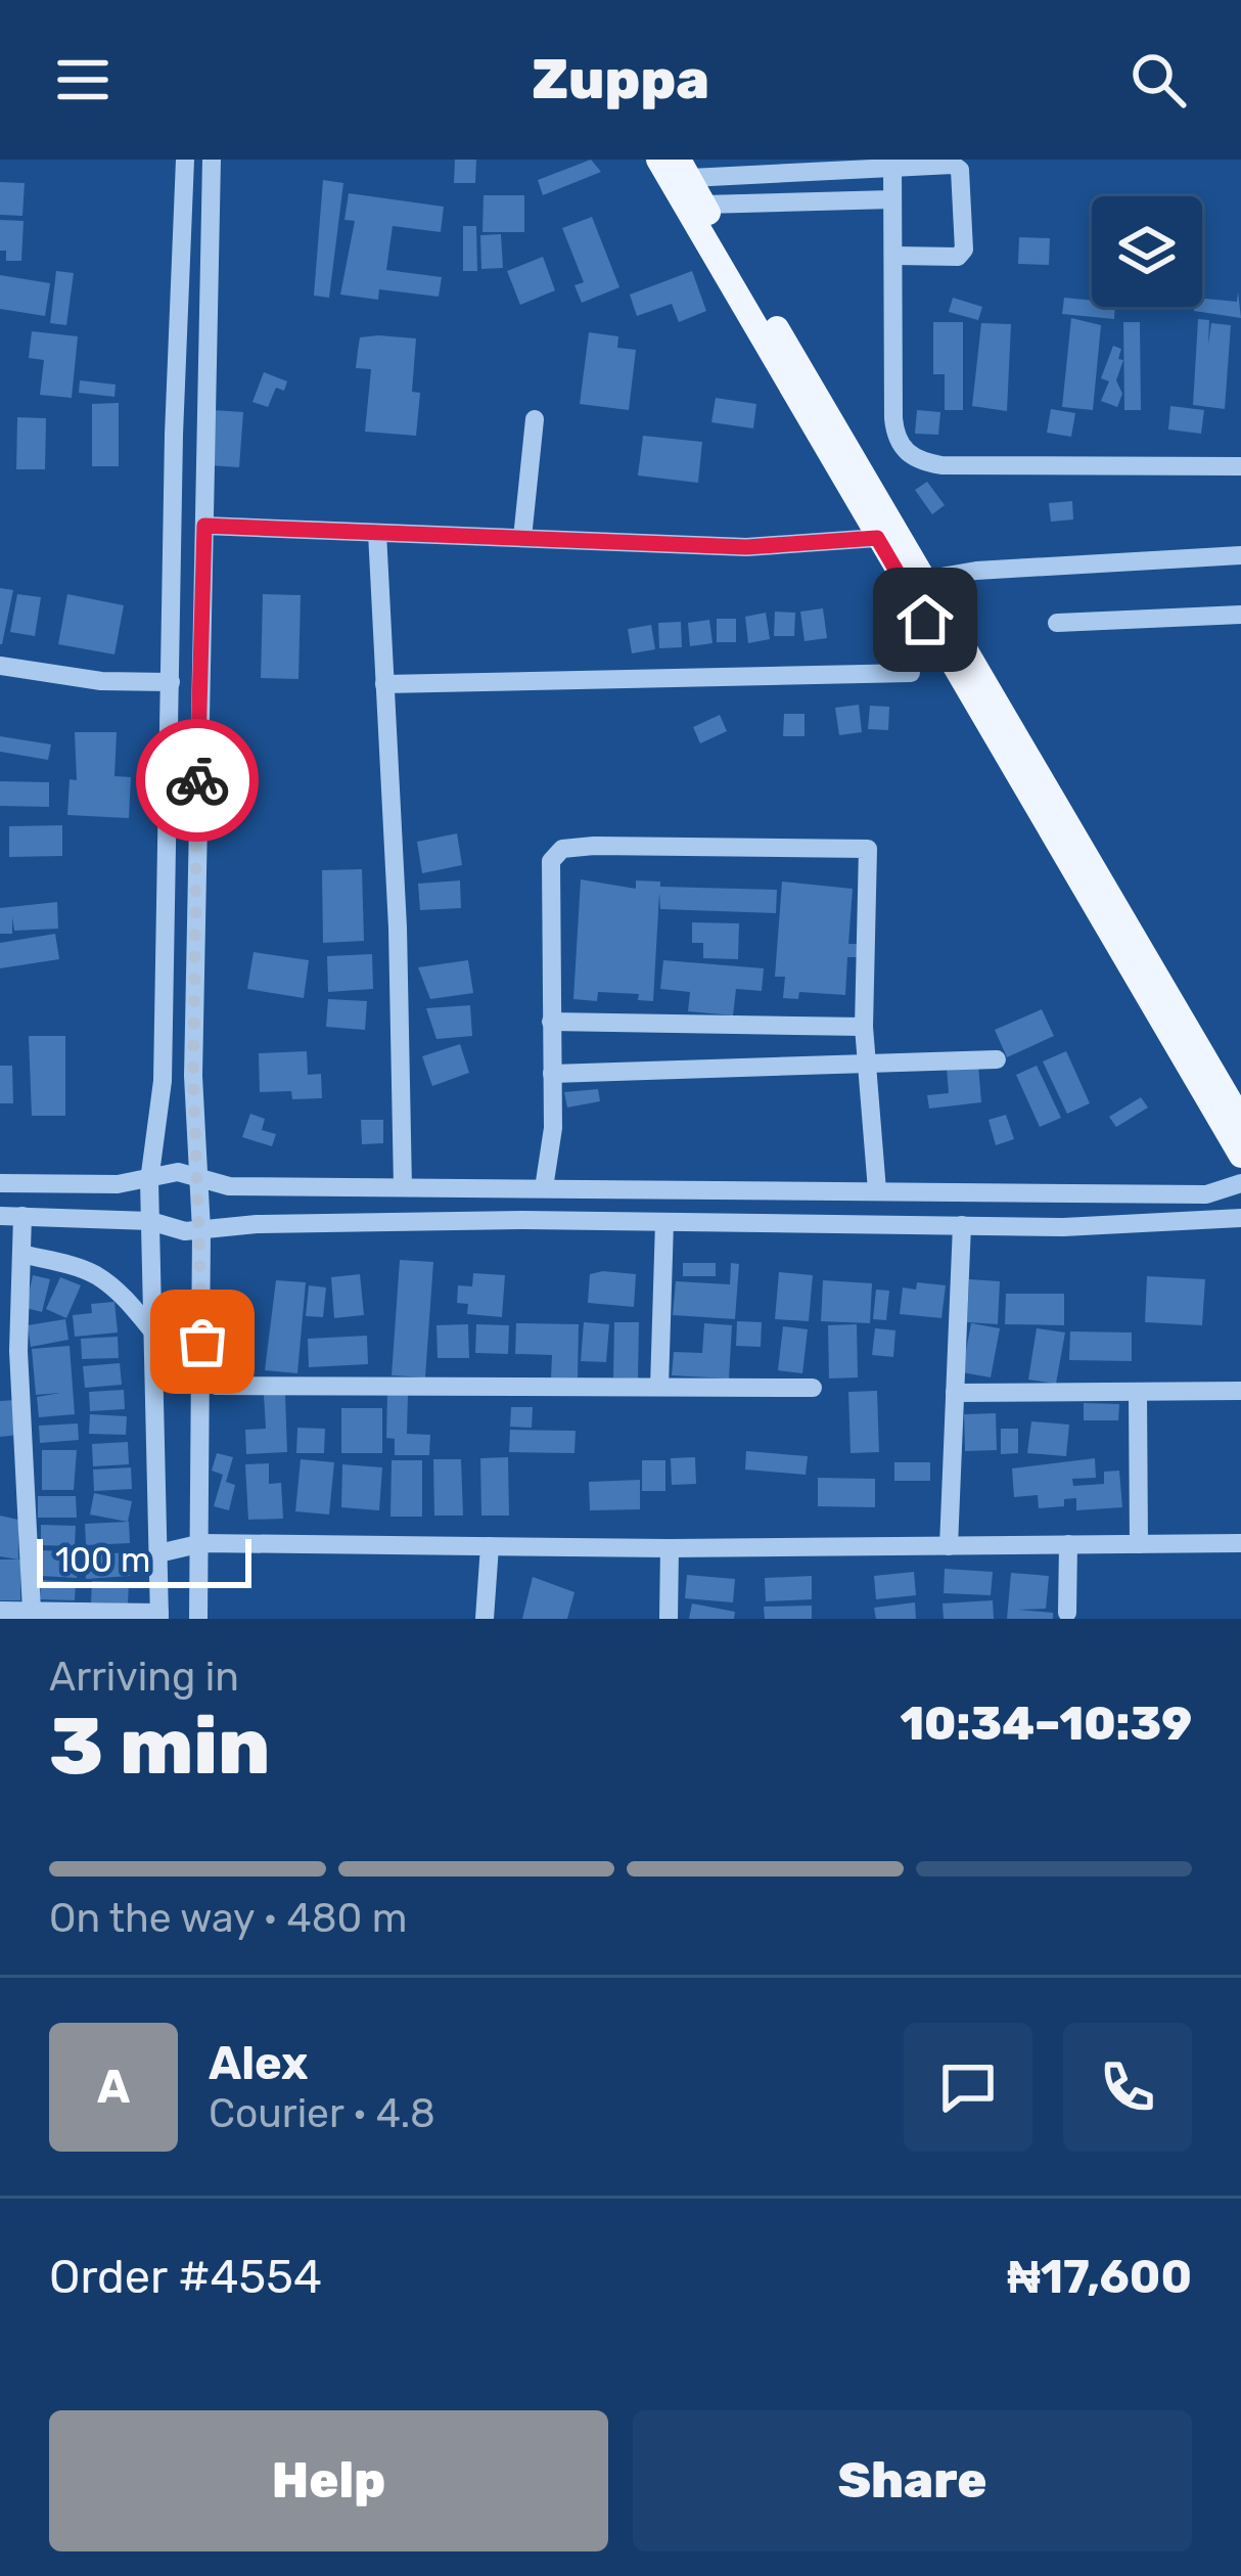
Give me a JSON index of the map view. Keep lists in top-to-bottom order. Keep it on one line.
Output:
{"scale_bar":"100 m","page":{"header":"Zuppa","scale":"100 m","heading":["3 min","Arriving in","10:34–10:39"],"panel":["Alex","Courier · 4.8","Order #4554","₦17,600"],"bar":"On the way · 480 m","round":"A","buttons":["Help","Share"]}}
